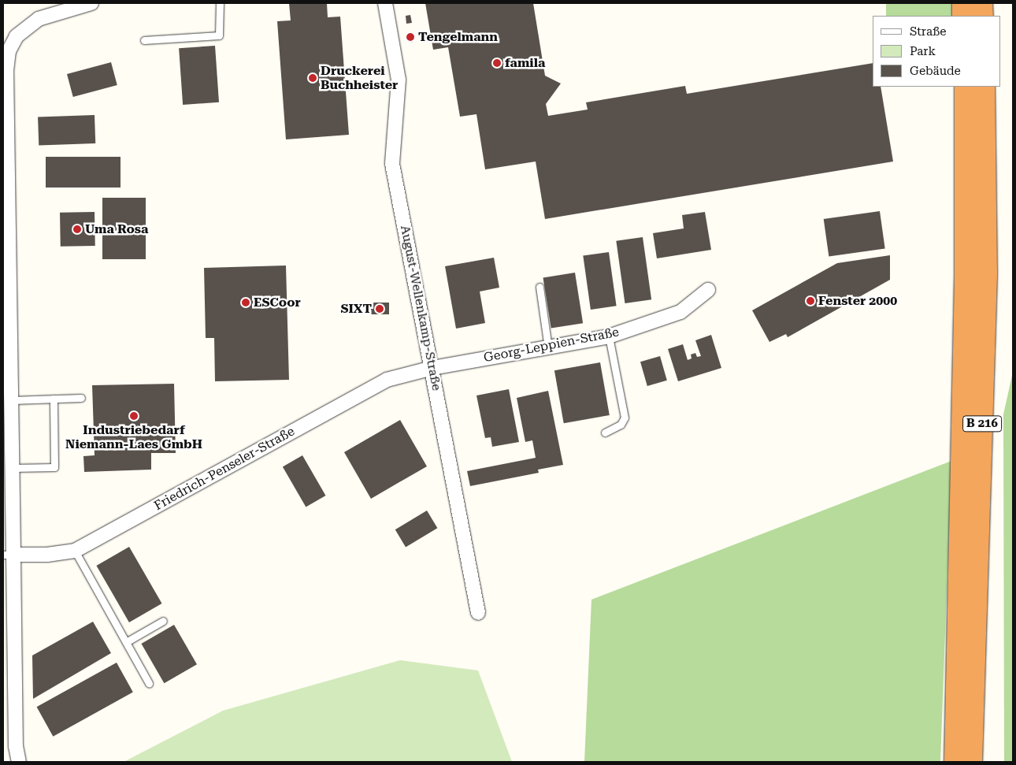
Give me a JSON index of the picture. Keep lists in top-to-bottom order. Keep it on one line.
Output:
{"streets":{"highway":["B 216"],"street":["August-Wellenkamp-Straße","Georg-Leppien-Straße","Friedrich-Penseler-Straße"]},"crossings":[["August-Wellenkamp-Straße","Georg-Leppien-Straße"],["August-Wellenkamp-Straße","Friedrich-Penseler-Straße"],["Georg-Leppien-Straße","Friedrich-Penseler-Straße"]],"places":["Tengelmann","famila","Druckerei Buchheister","Uma Rosa","Fenster 2000","ESCoor","SIXT","Industriebedarf Niemann-Laes GmbH"],"legend":["Straße","Park","Gebäude"]}
